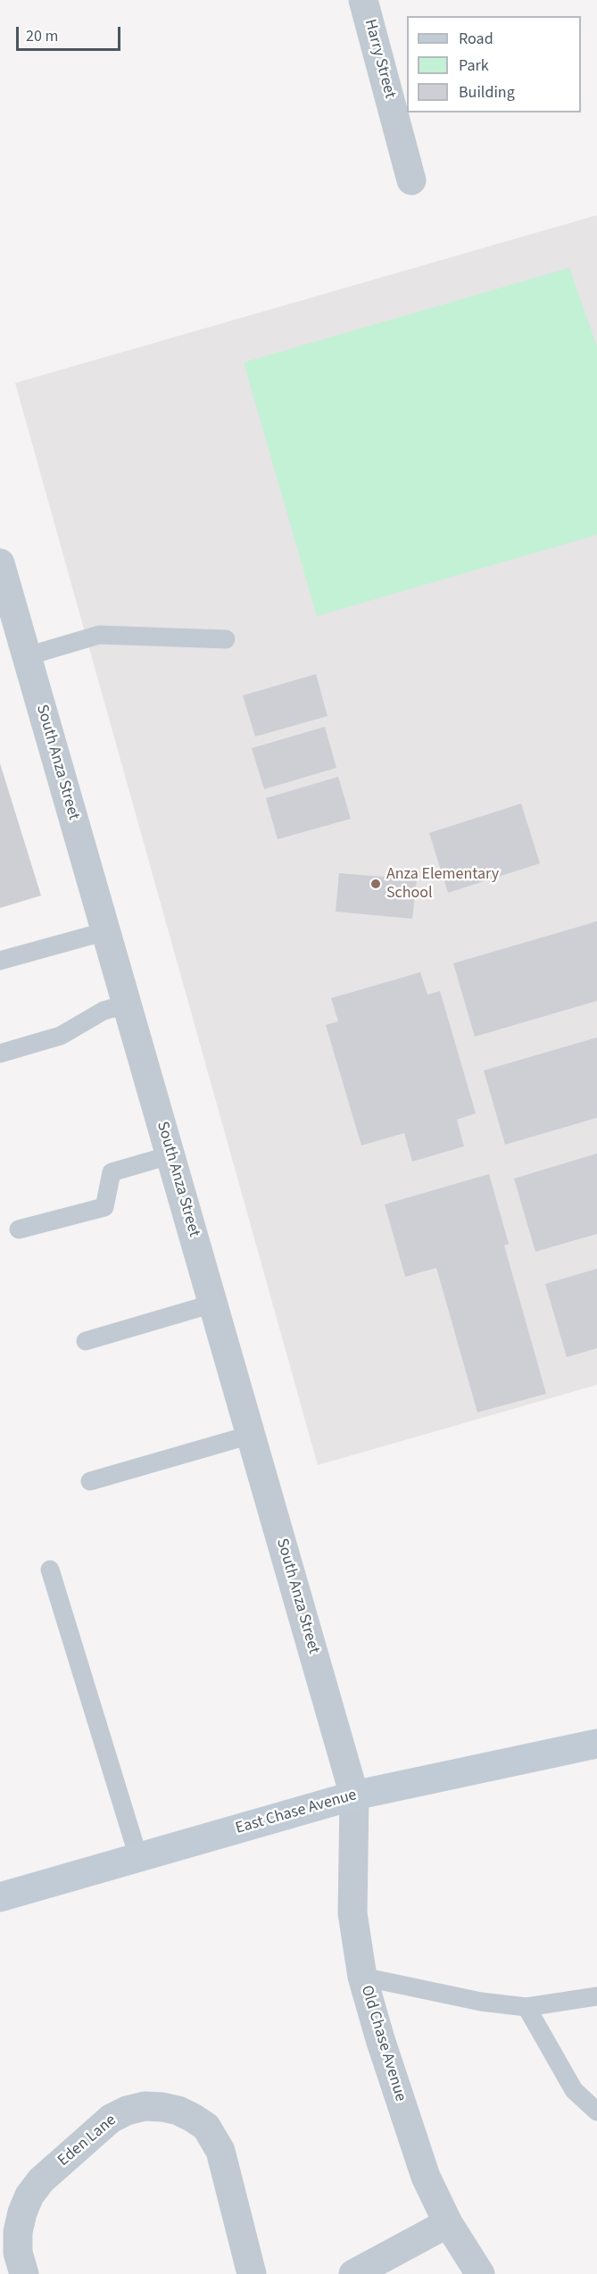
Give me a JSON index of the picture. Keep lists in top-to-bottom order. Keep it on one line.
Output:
{"streets":{"main road":["East Chase Avenue"],"street":["Harry Street","South Anza Street","Old Chase Avenue","Eden Lane"]},"crossings":[["South Anza Street","East Chase Avenue"],["South Anza Street","Old Chase Avenue"],["East Chase Avenue","Old Chase Avenue"]],"places":["Anza Elementary School"],"legend":["Road","Park","Building"],"scale_bar":"20 m"}
